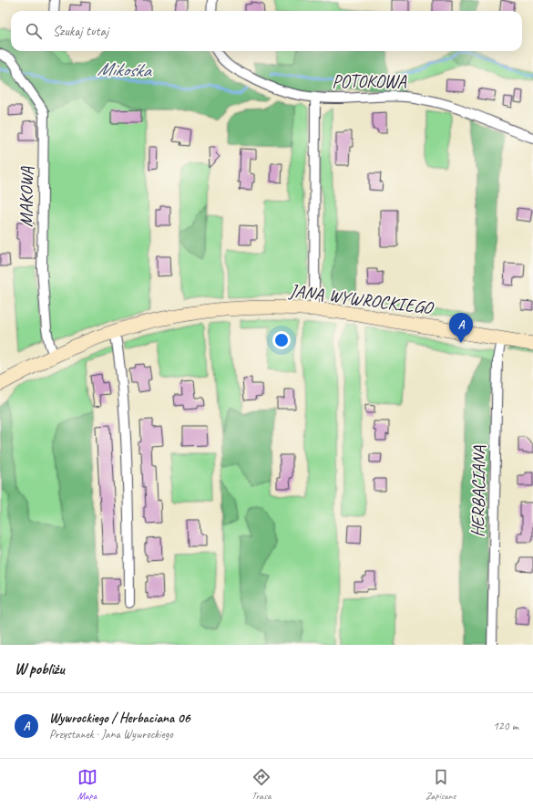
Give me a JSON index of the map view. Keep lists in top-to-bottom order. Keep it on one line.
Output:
{"streets":{"street":["POTOKOWA","MAKOWA","JANA WYWROCKIEGO","HERBACIANA"]},"crossings":[["MAKOWA","JANA WYWROCKIEGO"],["JANA WYWROCKIEGO","HERBACIANA"]],"water":["Mikośka"],"page":{"search":"Szukaj tutaj","pins":"A","heading":"W pobliżu","list":[{"mark":"A","name":"Wywrockiego / Herbaciana 06","note":"Przystanek · Jana Wywrockiego","value":"120 m"}],"nav":["Mapa","Trasa","Zapisane"]}}
